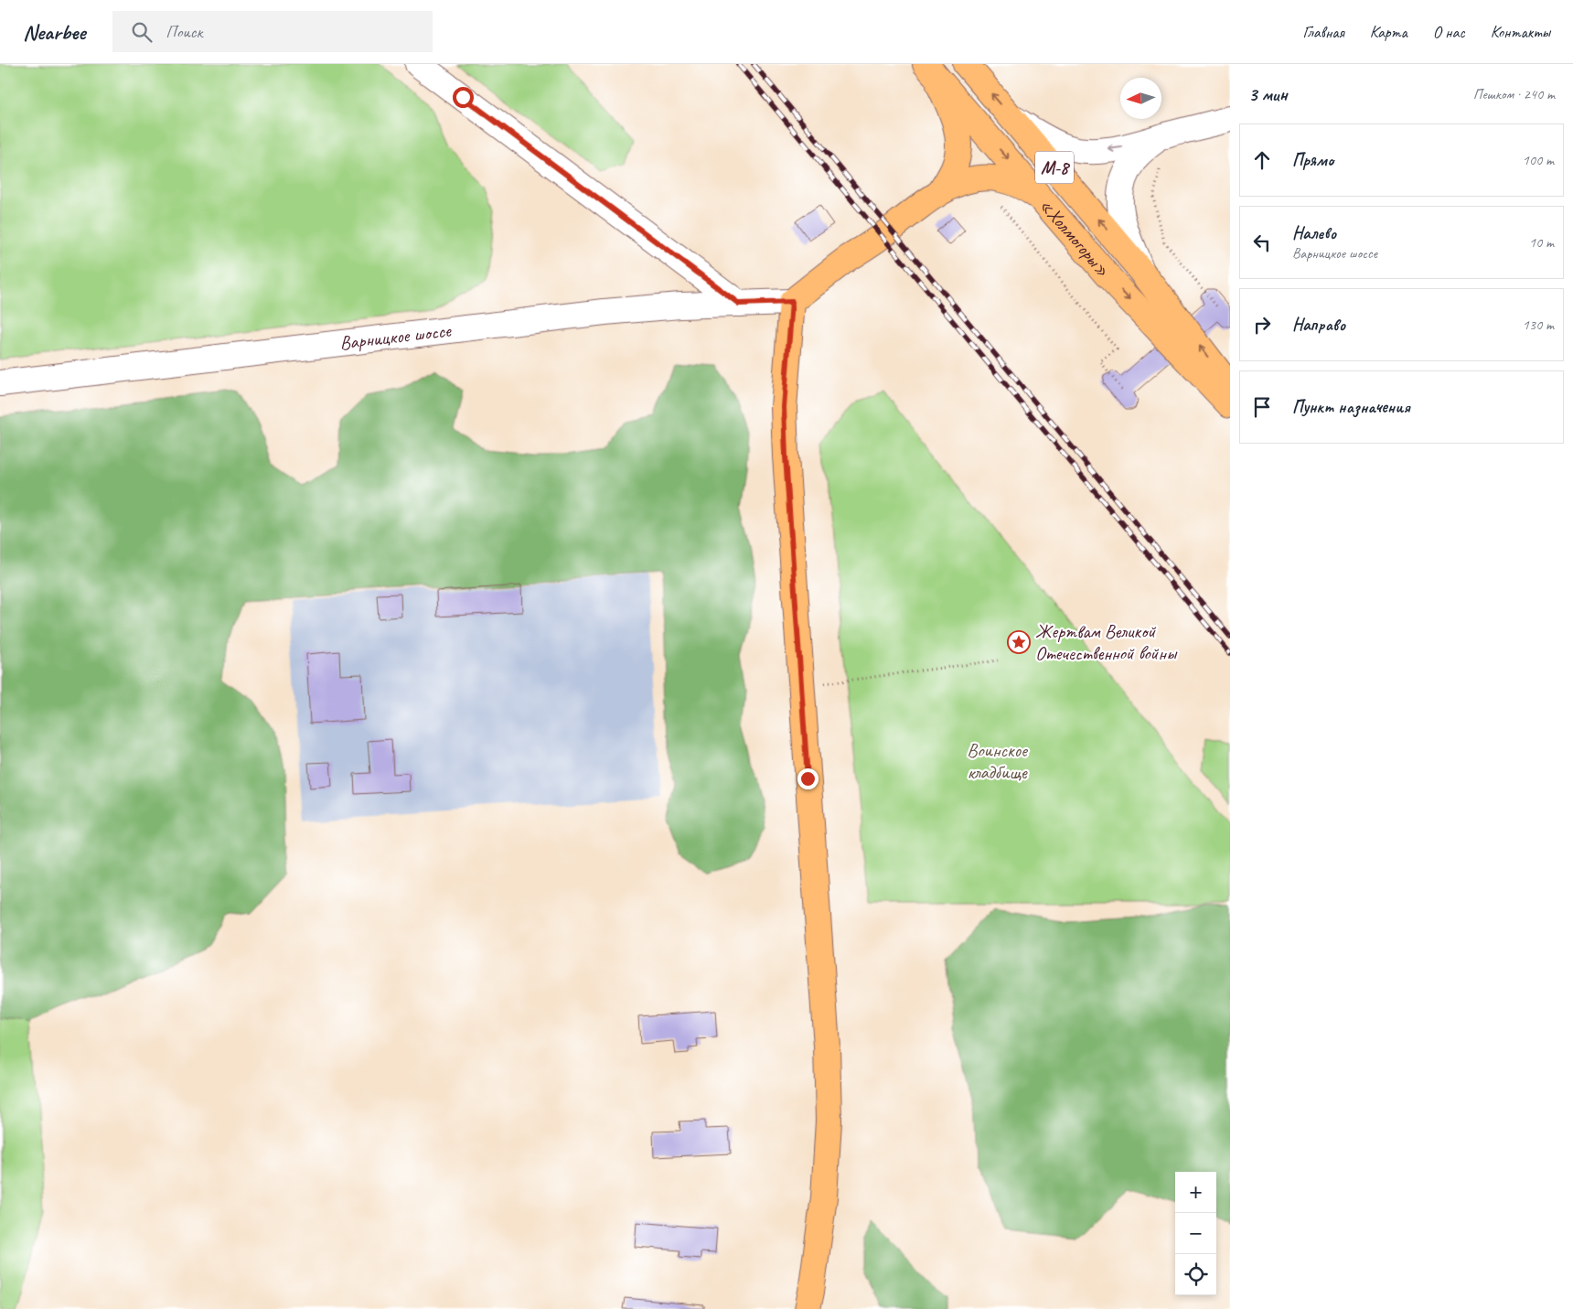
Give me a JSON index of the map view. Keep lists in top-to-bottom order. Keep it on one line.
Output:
{"streets":{"main road":["М-8","«Холмогоры»"],"street":["Варницкое шоссе"]},"parks":["Воинское кладбище"],"places":{"place":["Жертвам Великой Отечественной войны"]},"north":"left","page":{"header":"Nearbee","search":"Поиск","nav":["Главная","Карта","О нас","Контакты"],"heading":["3 мин","Пешком · 240 m"],"list":[["Прямо","100 m"],["Налево","Варницкое шоссе","10 m"],["Направо","130 m"],"Пункт назначения"],"map_buttons":["+","−"]}}
